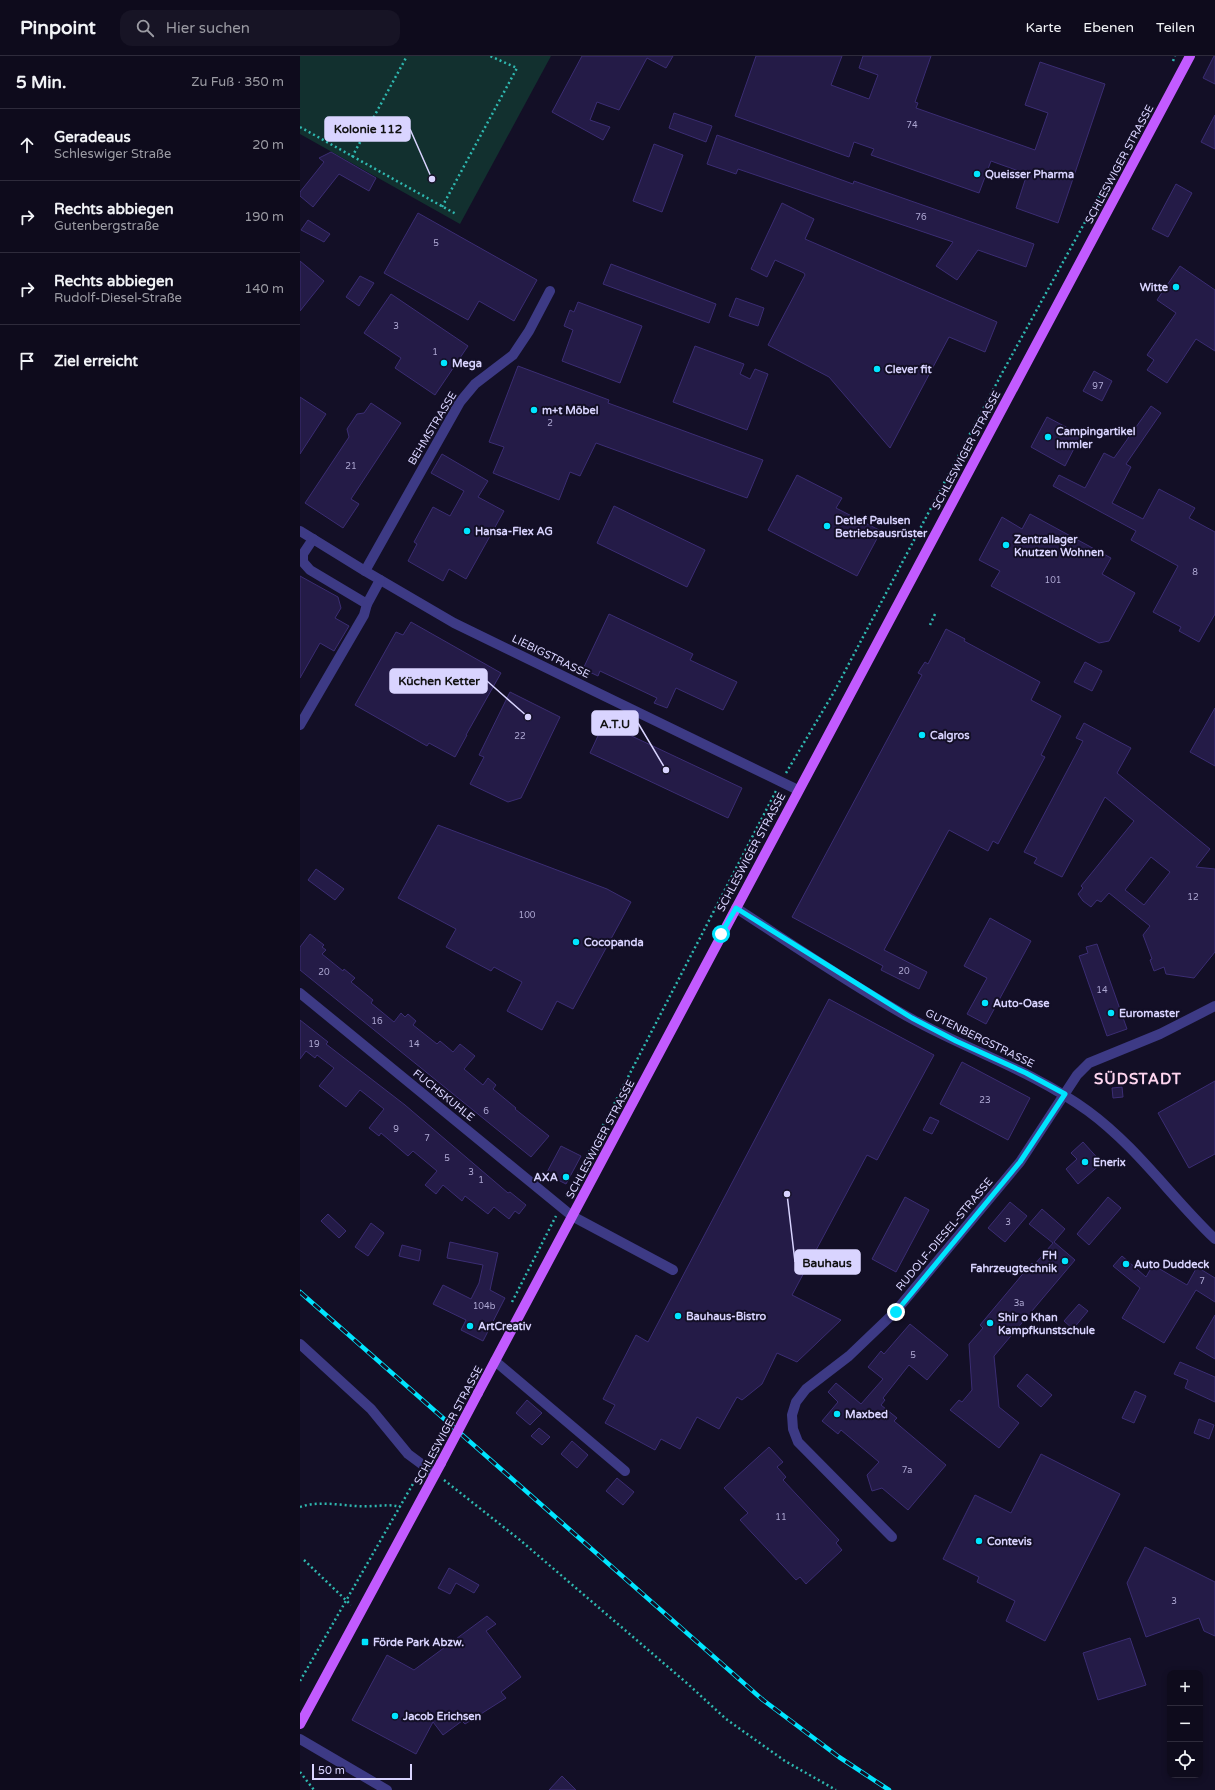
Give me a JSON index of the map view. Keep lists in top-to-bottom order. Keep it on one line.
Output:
{"streets":{"main road":["SCHLESWIGER STRASSE"],"street":["BEHMSTRASSE","LIEBIGSTRASSE","GUTENBERGSTRASSE","FUCHSKUHLE","RUDOLF-DIESEL-STRASSE"]},"crossings":[["SCHLESWIGER STRASSE","LIEBIGSTRASSE"],["SCHLESWIGER STRASSE","GUTENBERGSTRASSE"],["SCHLESWIGER STRASSE","FUCHSKUHLE"],["BEHMSTRASSE","LIEBIGSTRASSE"],["GUTENBERGSTRASSE","RUDOLF-DIESEL-STRASSE"]],"districts":["SÜDSTADT"],"places":{"other":["Queisser Pharma","Kolonie 112","Witte","Mega","Clever fit","m+t Möbel","Campingartikel Immler","Detlef Paulsen Betriebsausrüster","Hansa-Flex AG","Zentrallager Knutzen Wohnen","Küchen Ketter","Calgros","A.T.U","Cocopanda","Auto-Oase","Euromaster","Enerix","AXA","Bauhaus","FH Fahrzeugtechnik","Auto Duddeck","Bauhaus-Bistro","Shir o Khan Kampfkunstschule","ArtCreativ","Maxbed","Contevis","Jacob Erichsen"],"transit":["Förde Park Abzw."]},"house_numbers":["74","76","5","3","1","97","2","21","8","101","22","12","100","20","20","14","16","19","14","23","6","9","7","5","3","1","3","7","3a","104b","5","7a","11","3"],"scale_bar":"50 m","page":{"header":"Pinpoint","search":"Hier suchen","nav":["Karte","Ebenen","Teilen"],"heading":["5 Min.","Zu Fuß · 350 m"],"list":[["Geradeaus","Schleswiger Straße","20 m"],["Rechts abbiegen","Gutenbergstraße","190 m"],["Rechts abbiegen","Rudolf-Diesel-Straße","140 m"],"Ziel erreicht"],"map_buttons":["+","−"],"scale":"50 m"}}
